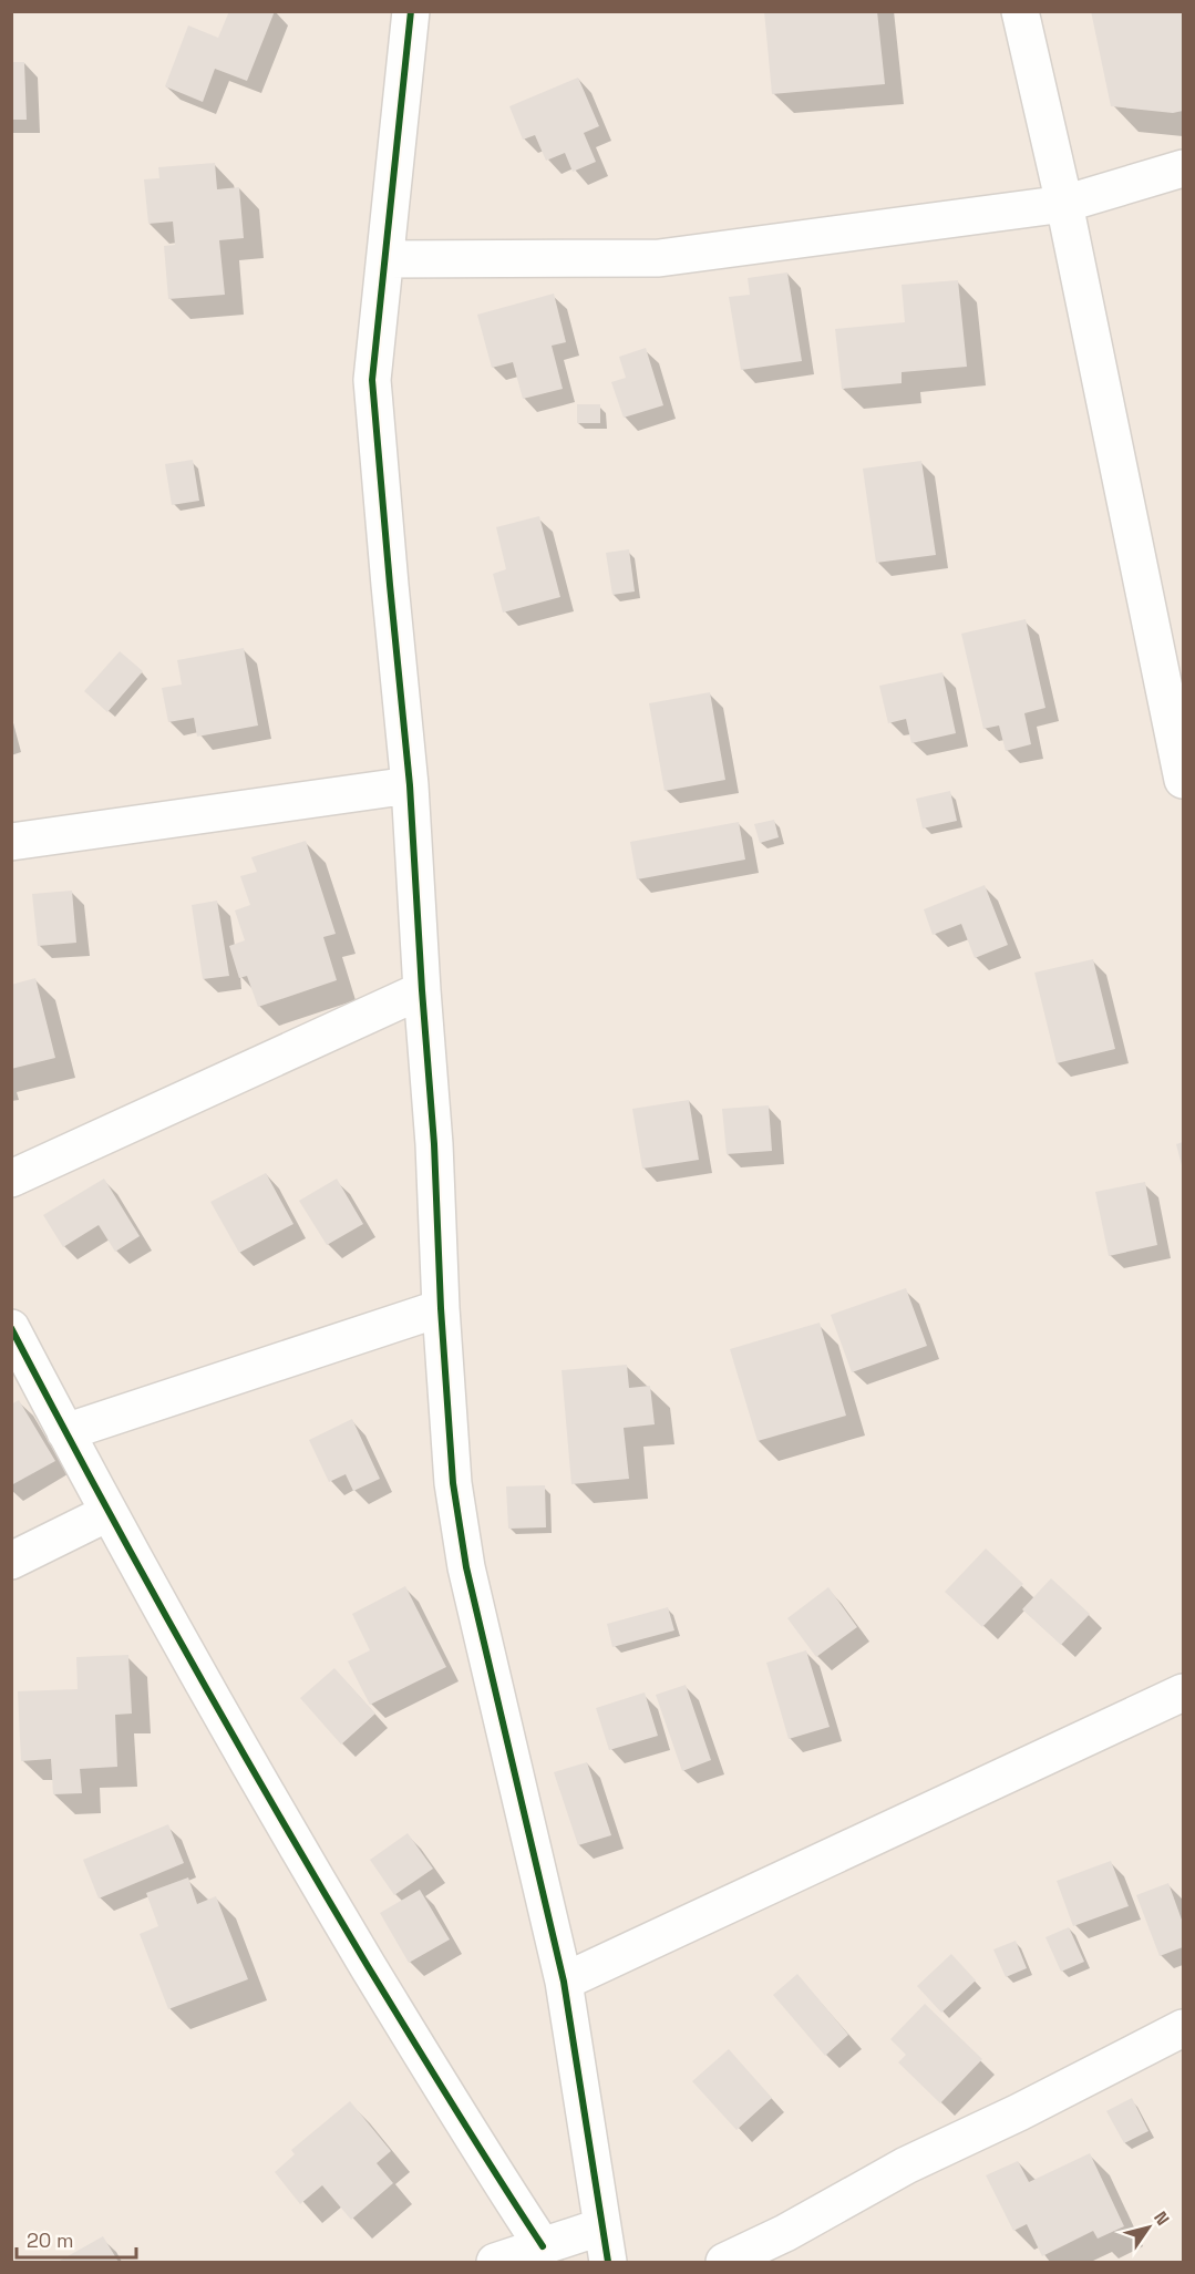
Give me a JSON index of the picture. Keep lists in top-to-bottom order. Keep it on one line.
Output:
{"scale_bar":"20 m","north":"top right"}
